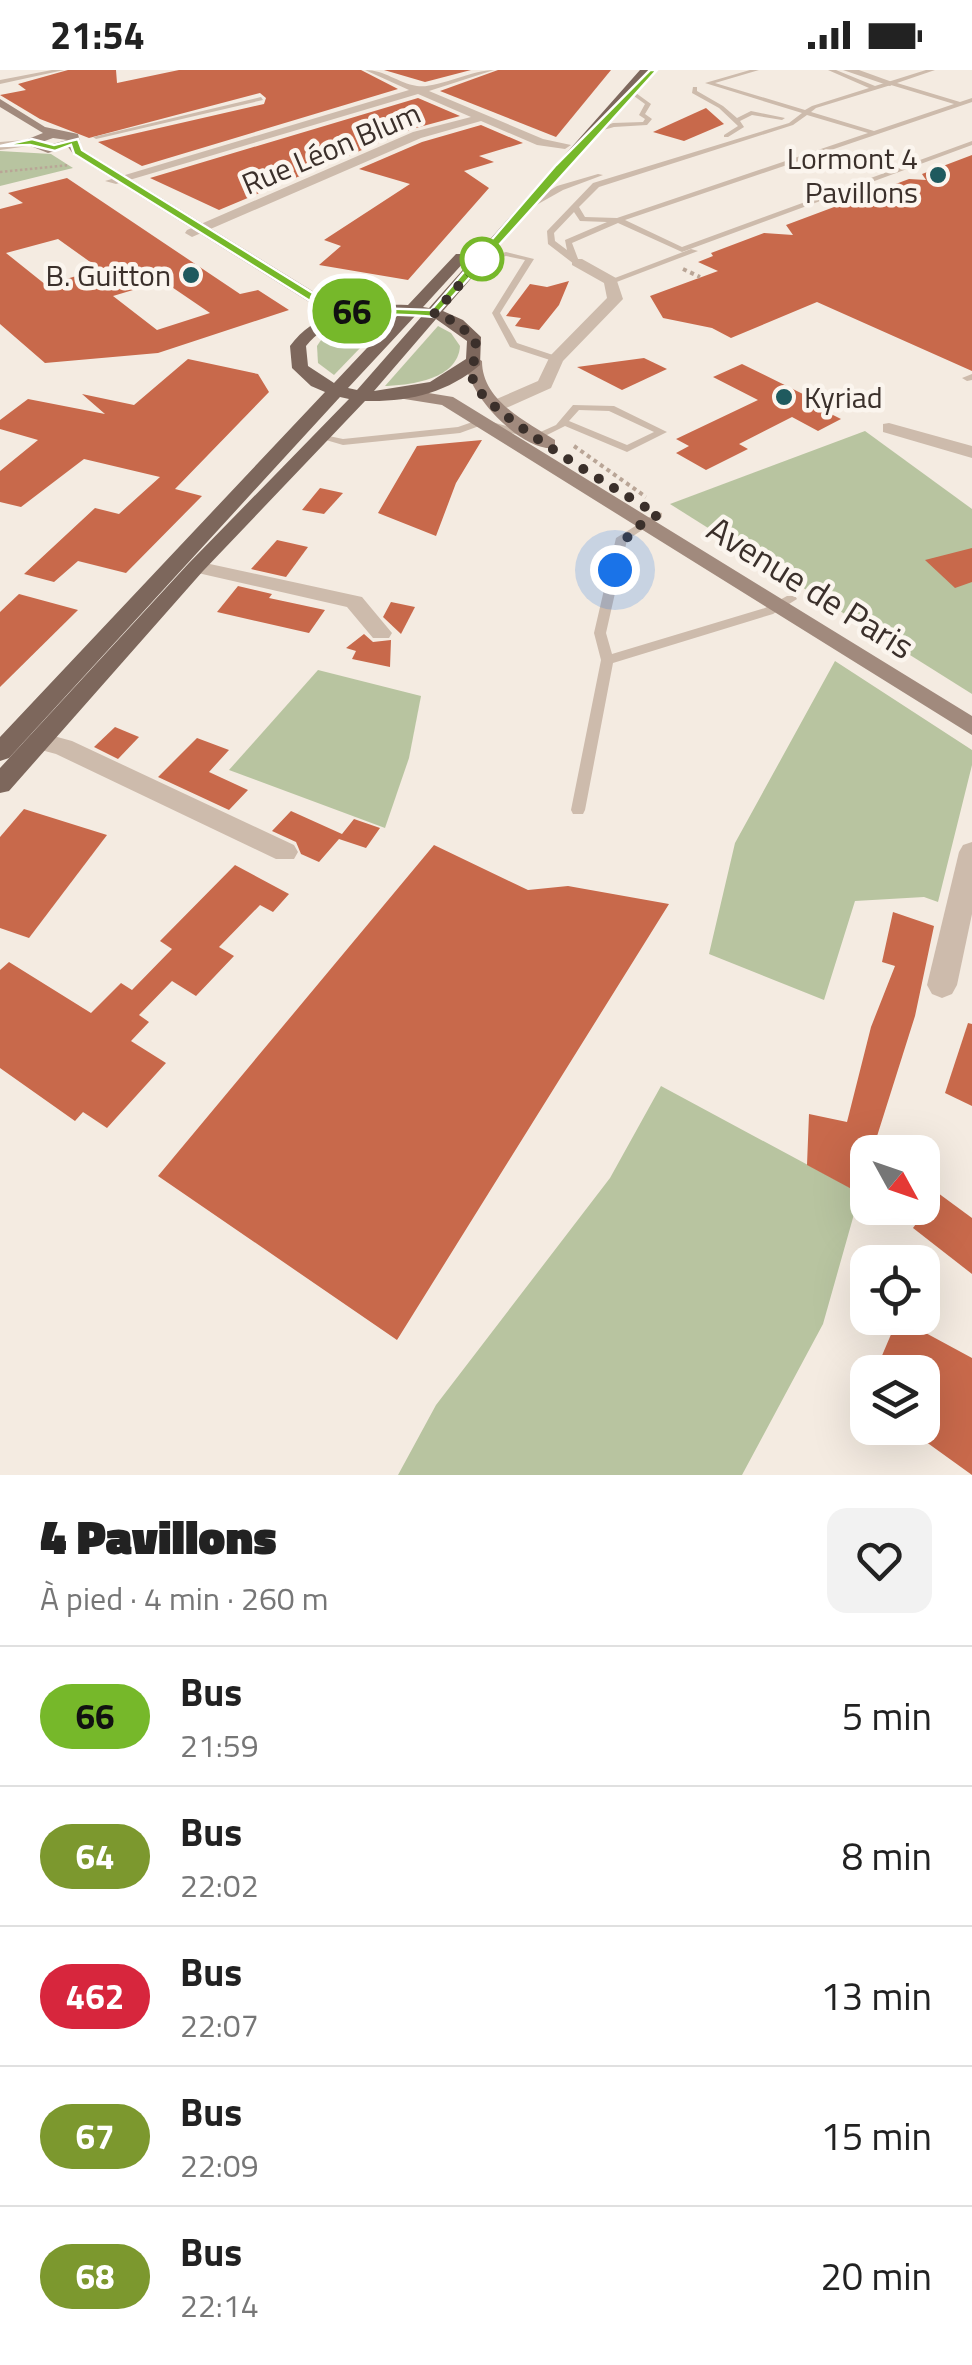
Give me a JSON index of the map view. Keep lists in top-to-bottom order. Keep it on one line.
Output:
{"streets":{"main road":["Avenue de Paris"],"street":["Rue Léon Blum"]},"places":["Lormont 4 Pavillons","B. Guitton","Kyriad"],"lines":["bus line 66"],"north":"bottom right","page":{"status":"21:54","on_map":"66","heading":["4 Pavillons","À pied · 4 min · 260 m"],"list":[{"mark":"66","name":"Bus","note":"21:59","value":"5 min"},{"mark":"64","name":"Bus","note":"22:02","value":"8 min"},{"mark":"462","name":"Bus","note":"22:07","value":"13 min"},{"mark":"67","name":"Bus","note":"22:09","value":"15 min"},{"mark":"68","name":"Bus","note":"22:14","value":"20 min"}]}}
